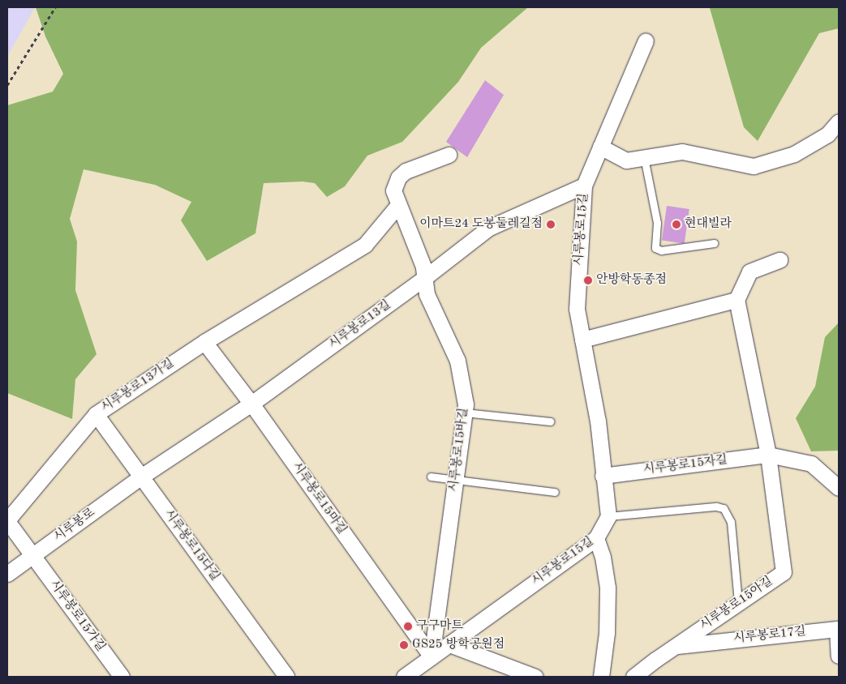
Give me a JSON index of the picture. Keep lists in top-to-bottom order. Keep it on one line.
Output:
{"streets":{"street":["시루봉로15길","시루봉로13길","시루봉로13가길","시루봉로15바길","시루봉로15자길","시루봉로15마길","시루봉로","시루봉로15다길","시루봉로15아길","시루봉로15가길","시루봉로17길"]},"crossings":[["시루봉로15길","시루봉로13길"],["시루봉로15길","시루봉로15바길"],["시루봉로15길","시루봉로15자길"],["시루봉로15길","시루봉로15마길"],["시루봉로13길","시루봉로15바길"],["시루봉로13길","시루봉로15마길"],["시루봉로13길","시루봉로"],["시루봉로13길","시루봉로15다길"],["시루봉로13가길","시루봉로15바길"],["시루봉로13가길","시루봉로15마길"],["시루봉로13가길","시루봉로"],["시루봉로13가길","시루봉로15다길"],["시루봉로13가길","시루봉로15가길"],["시루봉로15바길","시루봉로15마길"],["시루봉로15자길","시루봉로15아길"],["시루봉로","시루봉로15다길"],["시루봉로","시루봉로15가길"],["시루봉로15아길","시루봉로17길"]],"places":["이마트24 도봉둘레길점","현대빌라","안방학동종점","구구마트","GS25 방학공원점"]}
